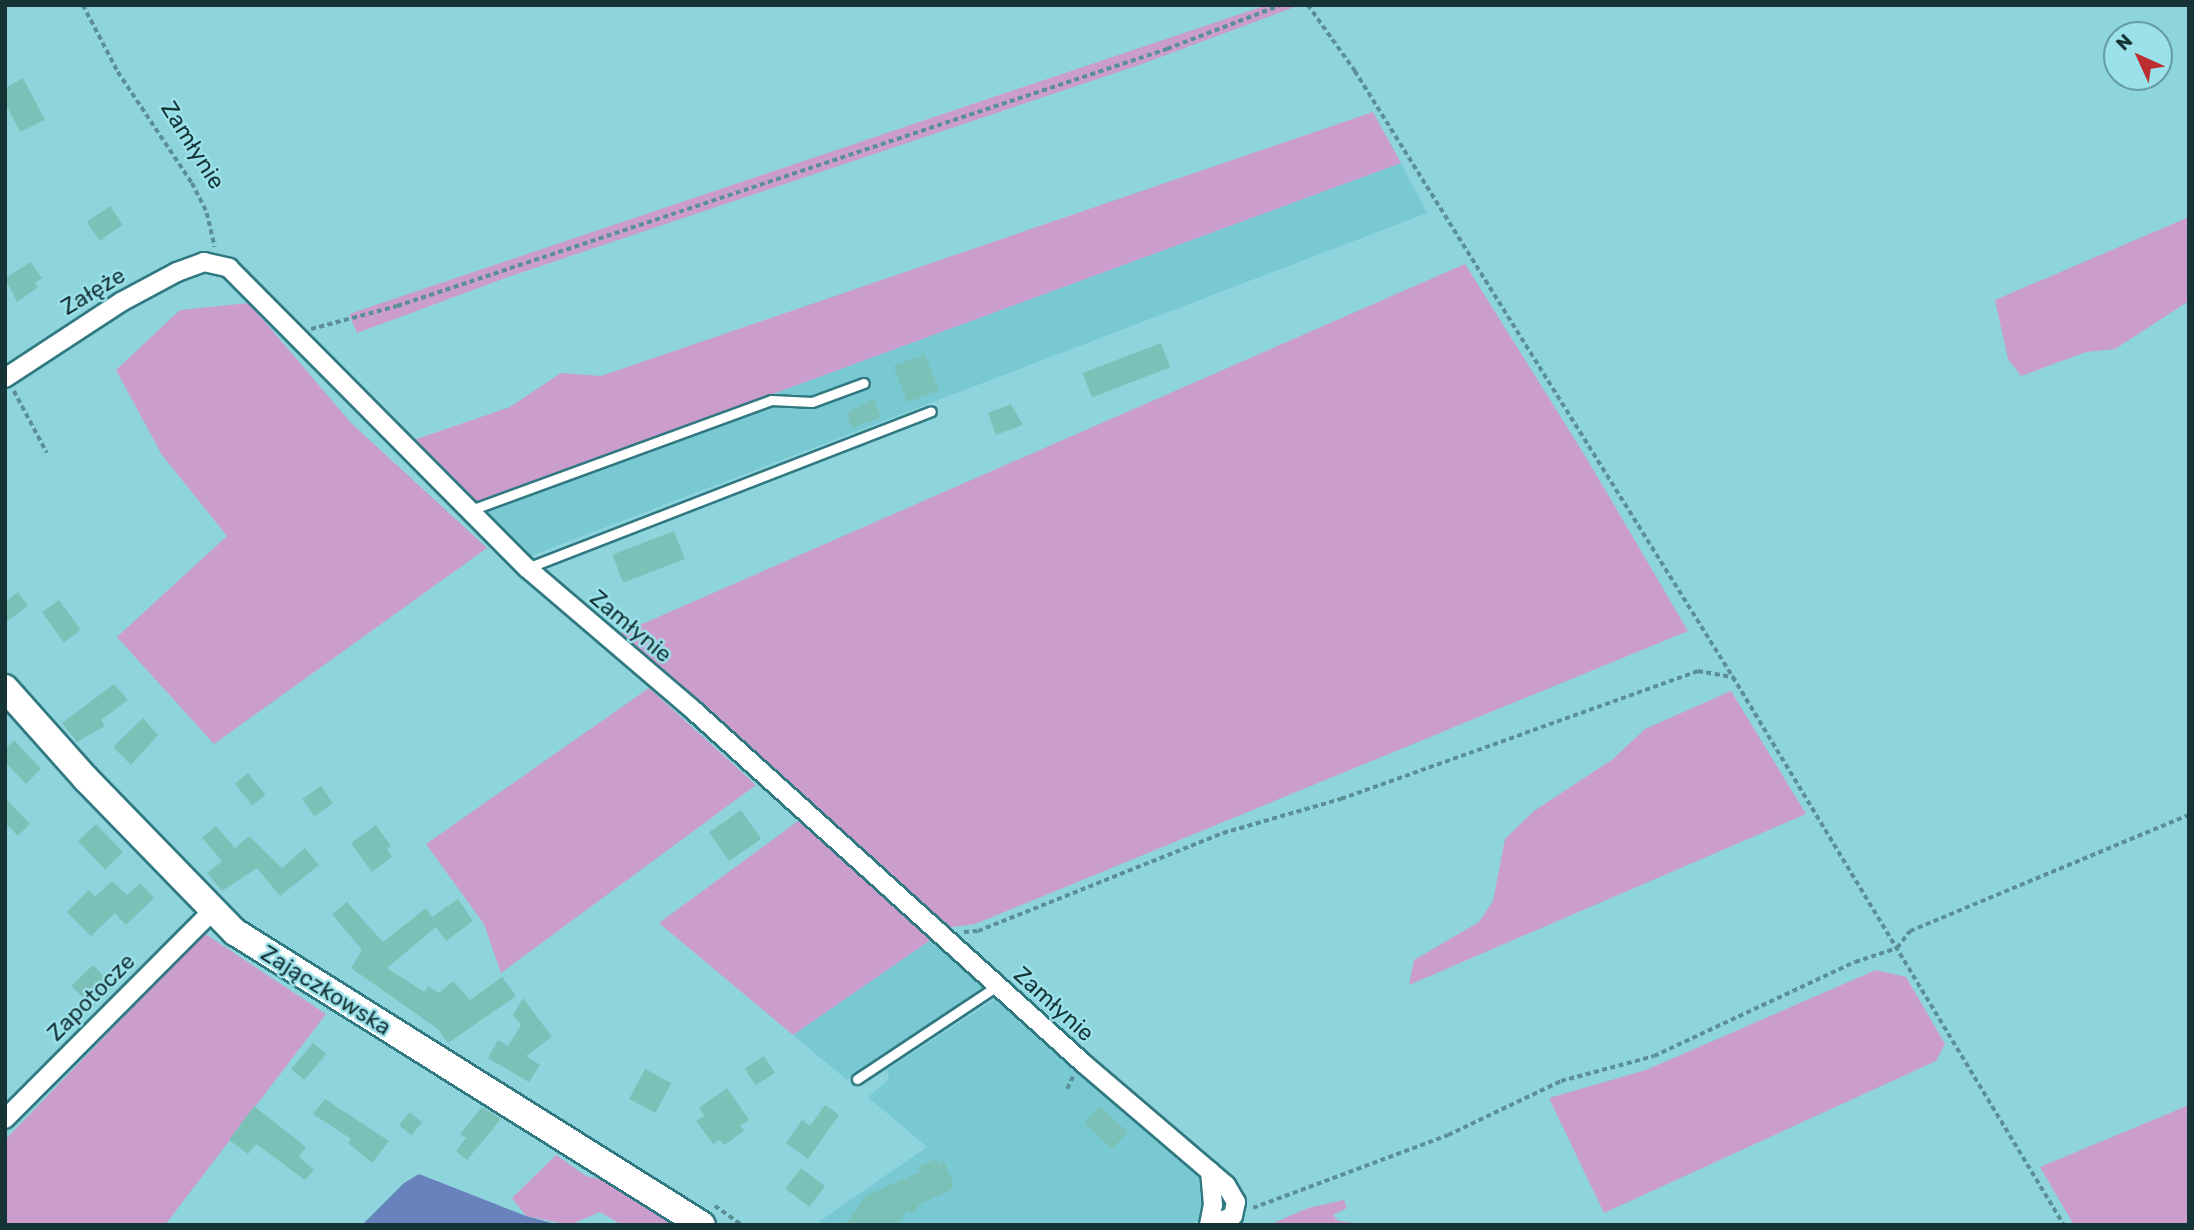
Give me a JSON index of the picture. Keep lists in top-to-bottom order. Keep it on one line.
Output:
{"streets":{"main road":["Zajączkowska"],"street":["Zamłynie","Załęże","Zapotocze"]},"crossings":[["Zamłynie","Załęże"],["Zajączkowska","Zapotocze"]],"north":"top left"}
